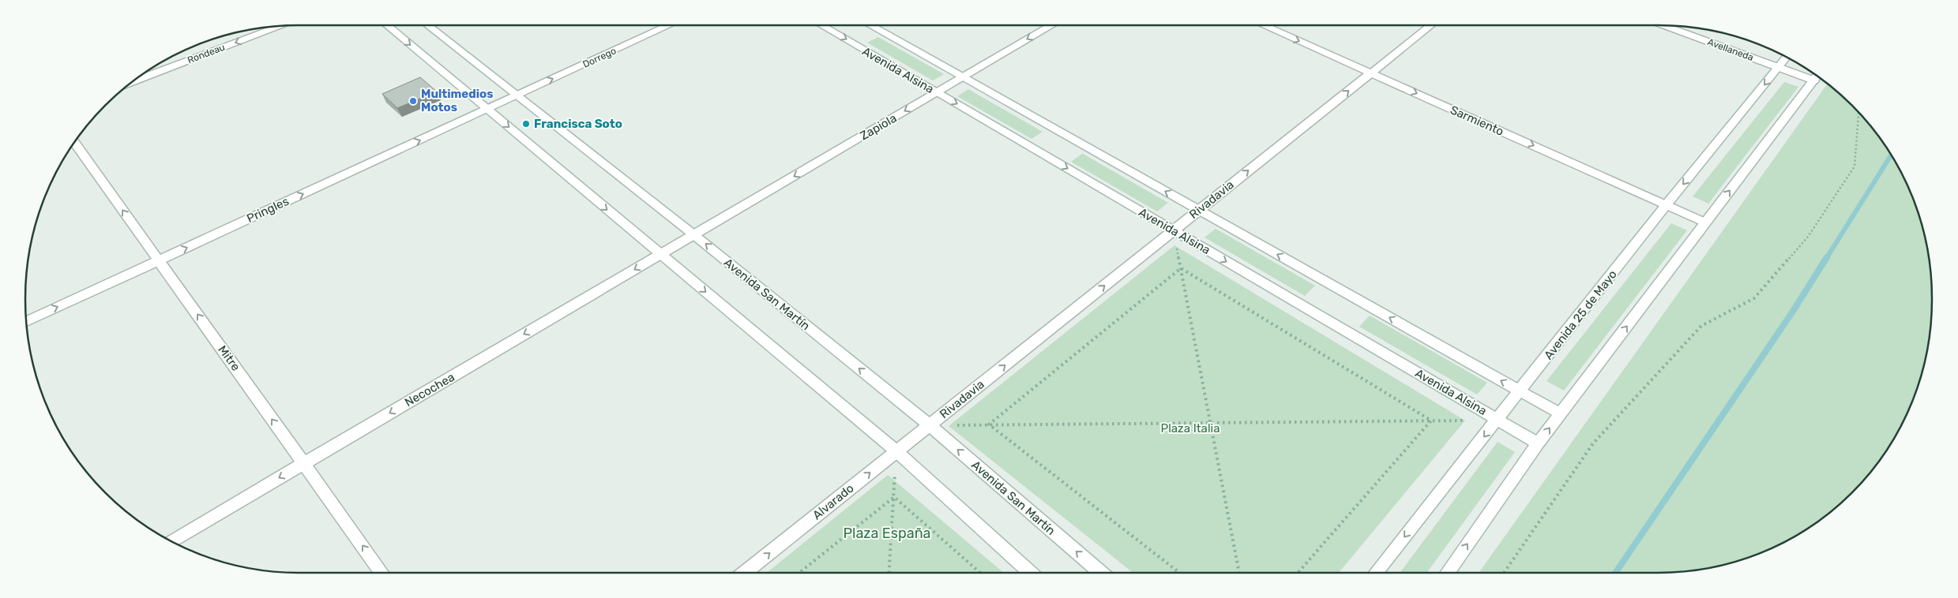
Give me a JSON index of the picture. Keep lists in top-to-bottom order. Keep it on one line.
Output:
{"streets":{"street":["Avellaneda","Rondeau","Dorrego","Avenida Alsina","Sarmiento","Zapiola","Rivadavia","Pringles","Avenida San Martín","Avenida 25 de Mayo","Mitre","Necochea","Alvarado"]},"crossings":[["Avellaneda","Avenida 25 de Mayo"],["Dorrego","Pringles"],["Dorrego","Avenida San Martín"],["Avenida Alsina","Zapiola"],["Avenida Alsina","Rivadavia"],["Avenida Alsina","Avenida 25 de Mayo"],["Sarmiento","Rivadavia"],["Sarmiento","Avenida 25 de Mayo"],["Zapiola","Avenida San Martín"],["Zapiola","Necochea"],["Rivadavia","Avenida San Martín"],["Rivadavia","Alvarado"],["Pringles","Avenida San Martín"],["Pringles","Mitre"],["Avenida San Martín","Necochea"],["Avenida San Martín","Alvarado"],["Mitre","Necochea"]],"one_way":["Rondeau","Dorrego","Sarmiento","Zapiola","Rivadavia","Pringles","Mitre","Necochea","Alvarado"],"parks":["Plaza Italia","Plaza España"],"places":["Multimedios Motos","Francisca Soto"]}
